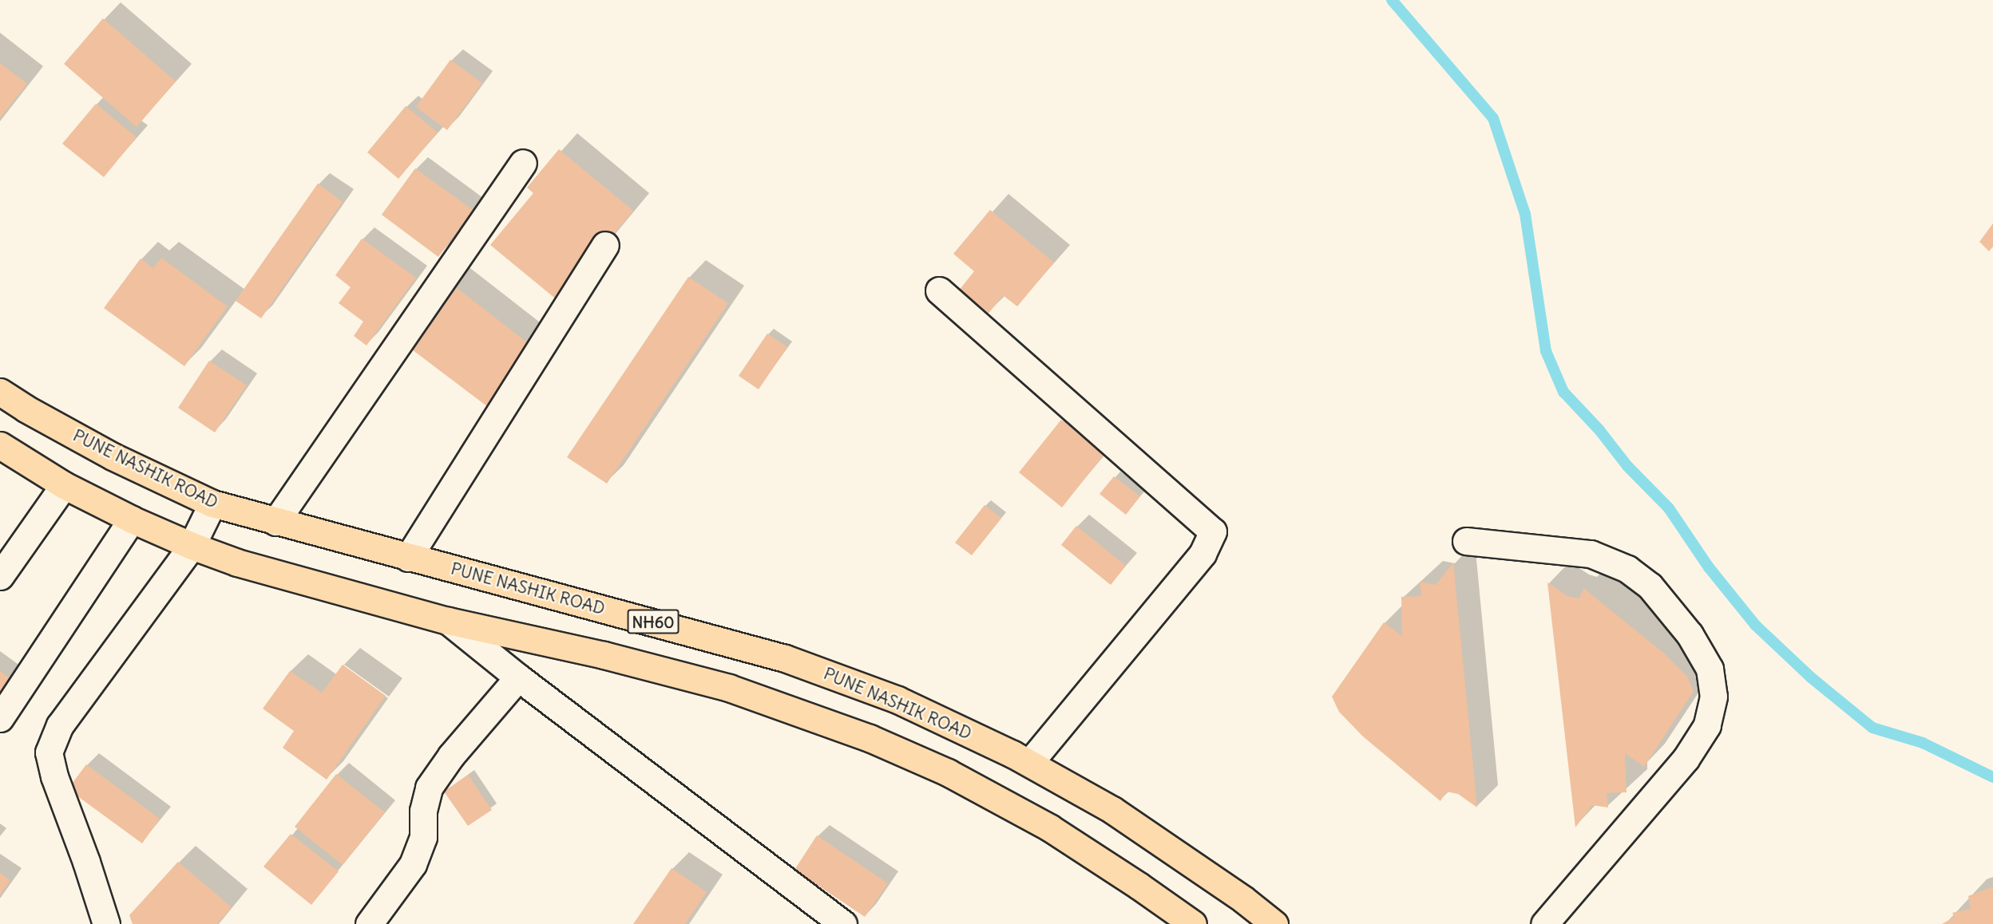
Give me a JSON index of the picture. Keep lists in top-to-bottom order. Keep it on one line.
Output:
{"streets":{"highway":["PUNE NASHIK ROAD","NH60"]}}
